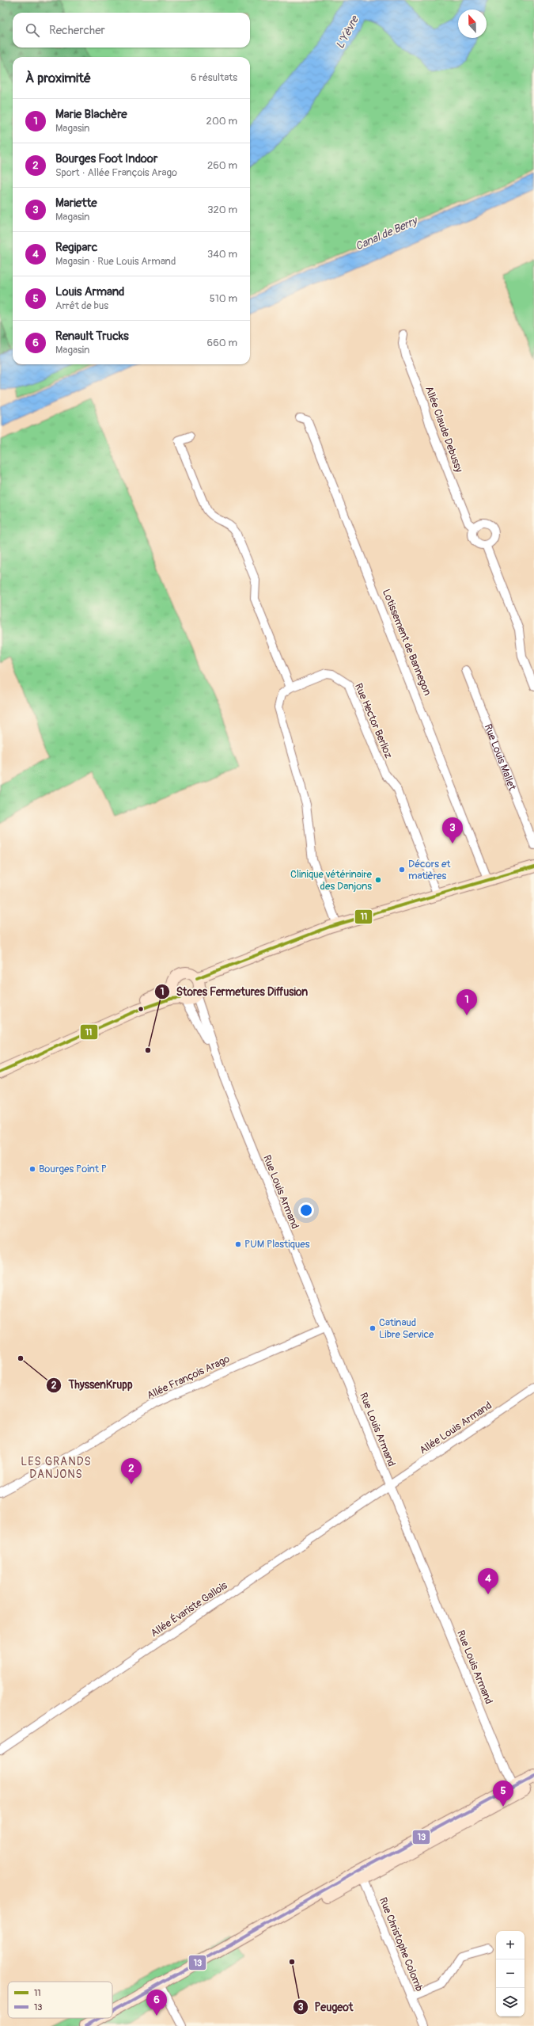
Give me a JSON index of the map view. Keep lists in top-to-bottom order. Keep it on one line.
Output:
{"streets":{"street":["Allée Claude Debussy","Lotissement de Bannegon","Rue Hector Berlioz","Rue Louis Mallet","Rue Louis Armand","Allée François Arago","Allée Louis Armand","Allée Évariste Gallois","Rue Christophe Colomb"]},"crossings":[["Rue Louis Armand","Allée François Arago"],["Rue Louis Armand","Allée Louis Armand"],["Rue Louis Armand","Allée Évariste Gallois"],["Allée Louis Armand","Allée Évariste Gallois"]],"districts":["LES GRANDS DANJONS"],"water":["L'Yèvre","Canal de Berry"],"places":["Décors et matières","Clinique vétérinaire des Danjons","Stores Fermetures Diffusion","Bourges Point P","PUM Plastiques","Catinaud Libre Service","ThyssenKrupp","Peugeot"],"lines":["transit line 11","transit line 13"],"legend":["11","13"],"north":"top","page":{"search":"Rechercher","heading":["À proximité","6 résultats"],"list":[{"mark":"1","name":"Marie Blachère","note":"Magasin","value":"200 m"},{"mark":"2","name":"Bourges Foot Indoor","note":"Sport · Allée François Arago","value":"260 m"},{"mark":"3","name":"Mariette","note":"Magasin","value":"320 m"},{"mark":"4","name":"Regiparc","note":"Magasin · Rue Louis Armand","value":"340 m"},{"mark":"5","name":"Louis Armand","note":"Arrêt de bus","value":"510 m"},{"mark":"6","name":"Renault Trucks","note":"Magasin","value":"660 m"}],"pins":["3","1","2","4","5","6"],"map_buttons":["+","−"]}}
